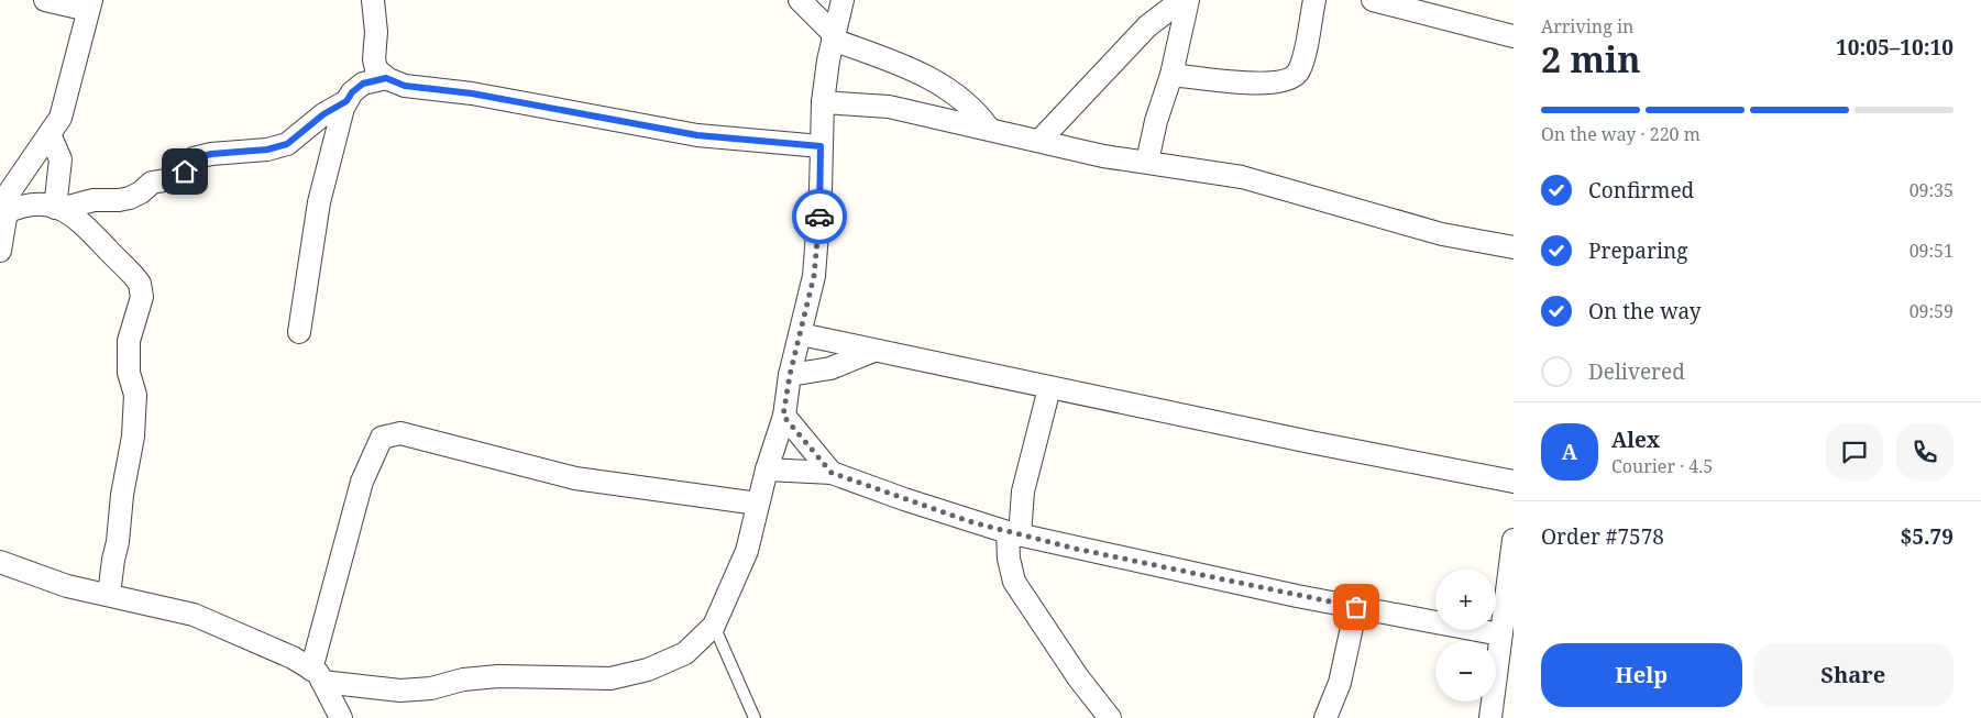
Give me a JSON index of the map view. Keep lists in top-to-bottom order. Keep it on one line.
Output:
{"page":{"heading":["2 min","Arriving in","10:05–10:10"],"panel":["Alex","Courier · 4.5","Order #7578","$5.79"],"bar":"On the way · 220 m","list":[["Confirmed","09:35"],["Preparing","09:51"],["On the way","09:59"],"Delivered"],"round":"A","map_buttons":["+","−"],"buttons":["Help","Share"]}}
